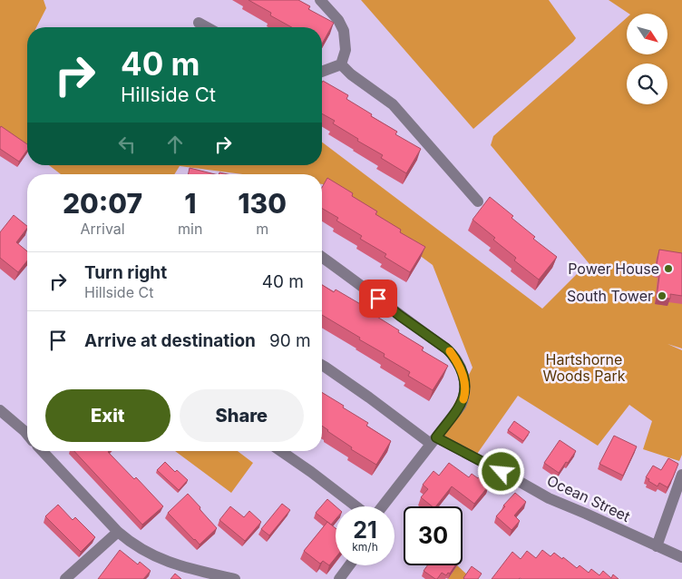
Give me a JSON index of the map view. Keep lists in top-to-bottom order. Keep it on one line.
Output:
{"streets":{"street":["Ocean Street"]},"parks":["Hartshorne Woods Park"],"places":["Power House","South Tower"],"north":"bottom right","page":{"turn":["40 m","Hillside Ct"],"eta":["20:07","Arrival","1","min","130","m"],"list":[{"name":"Turn right","note":"Hillside Ct","value":"40 m"},{"name":"Arrive at destination","value":"90 m"}],"buttons":["Exit","Share"],"speed":"21 km/h","limit":"30"}}
